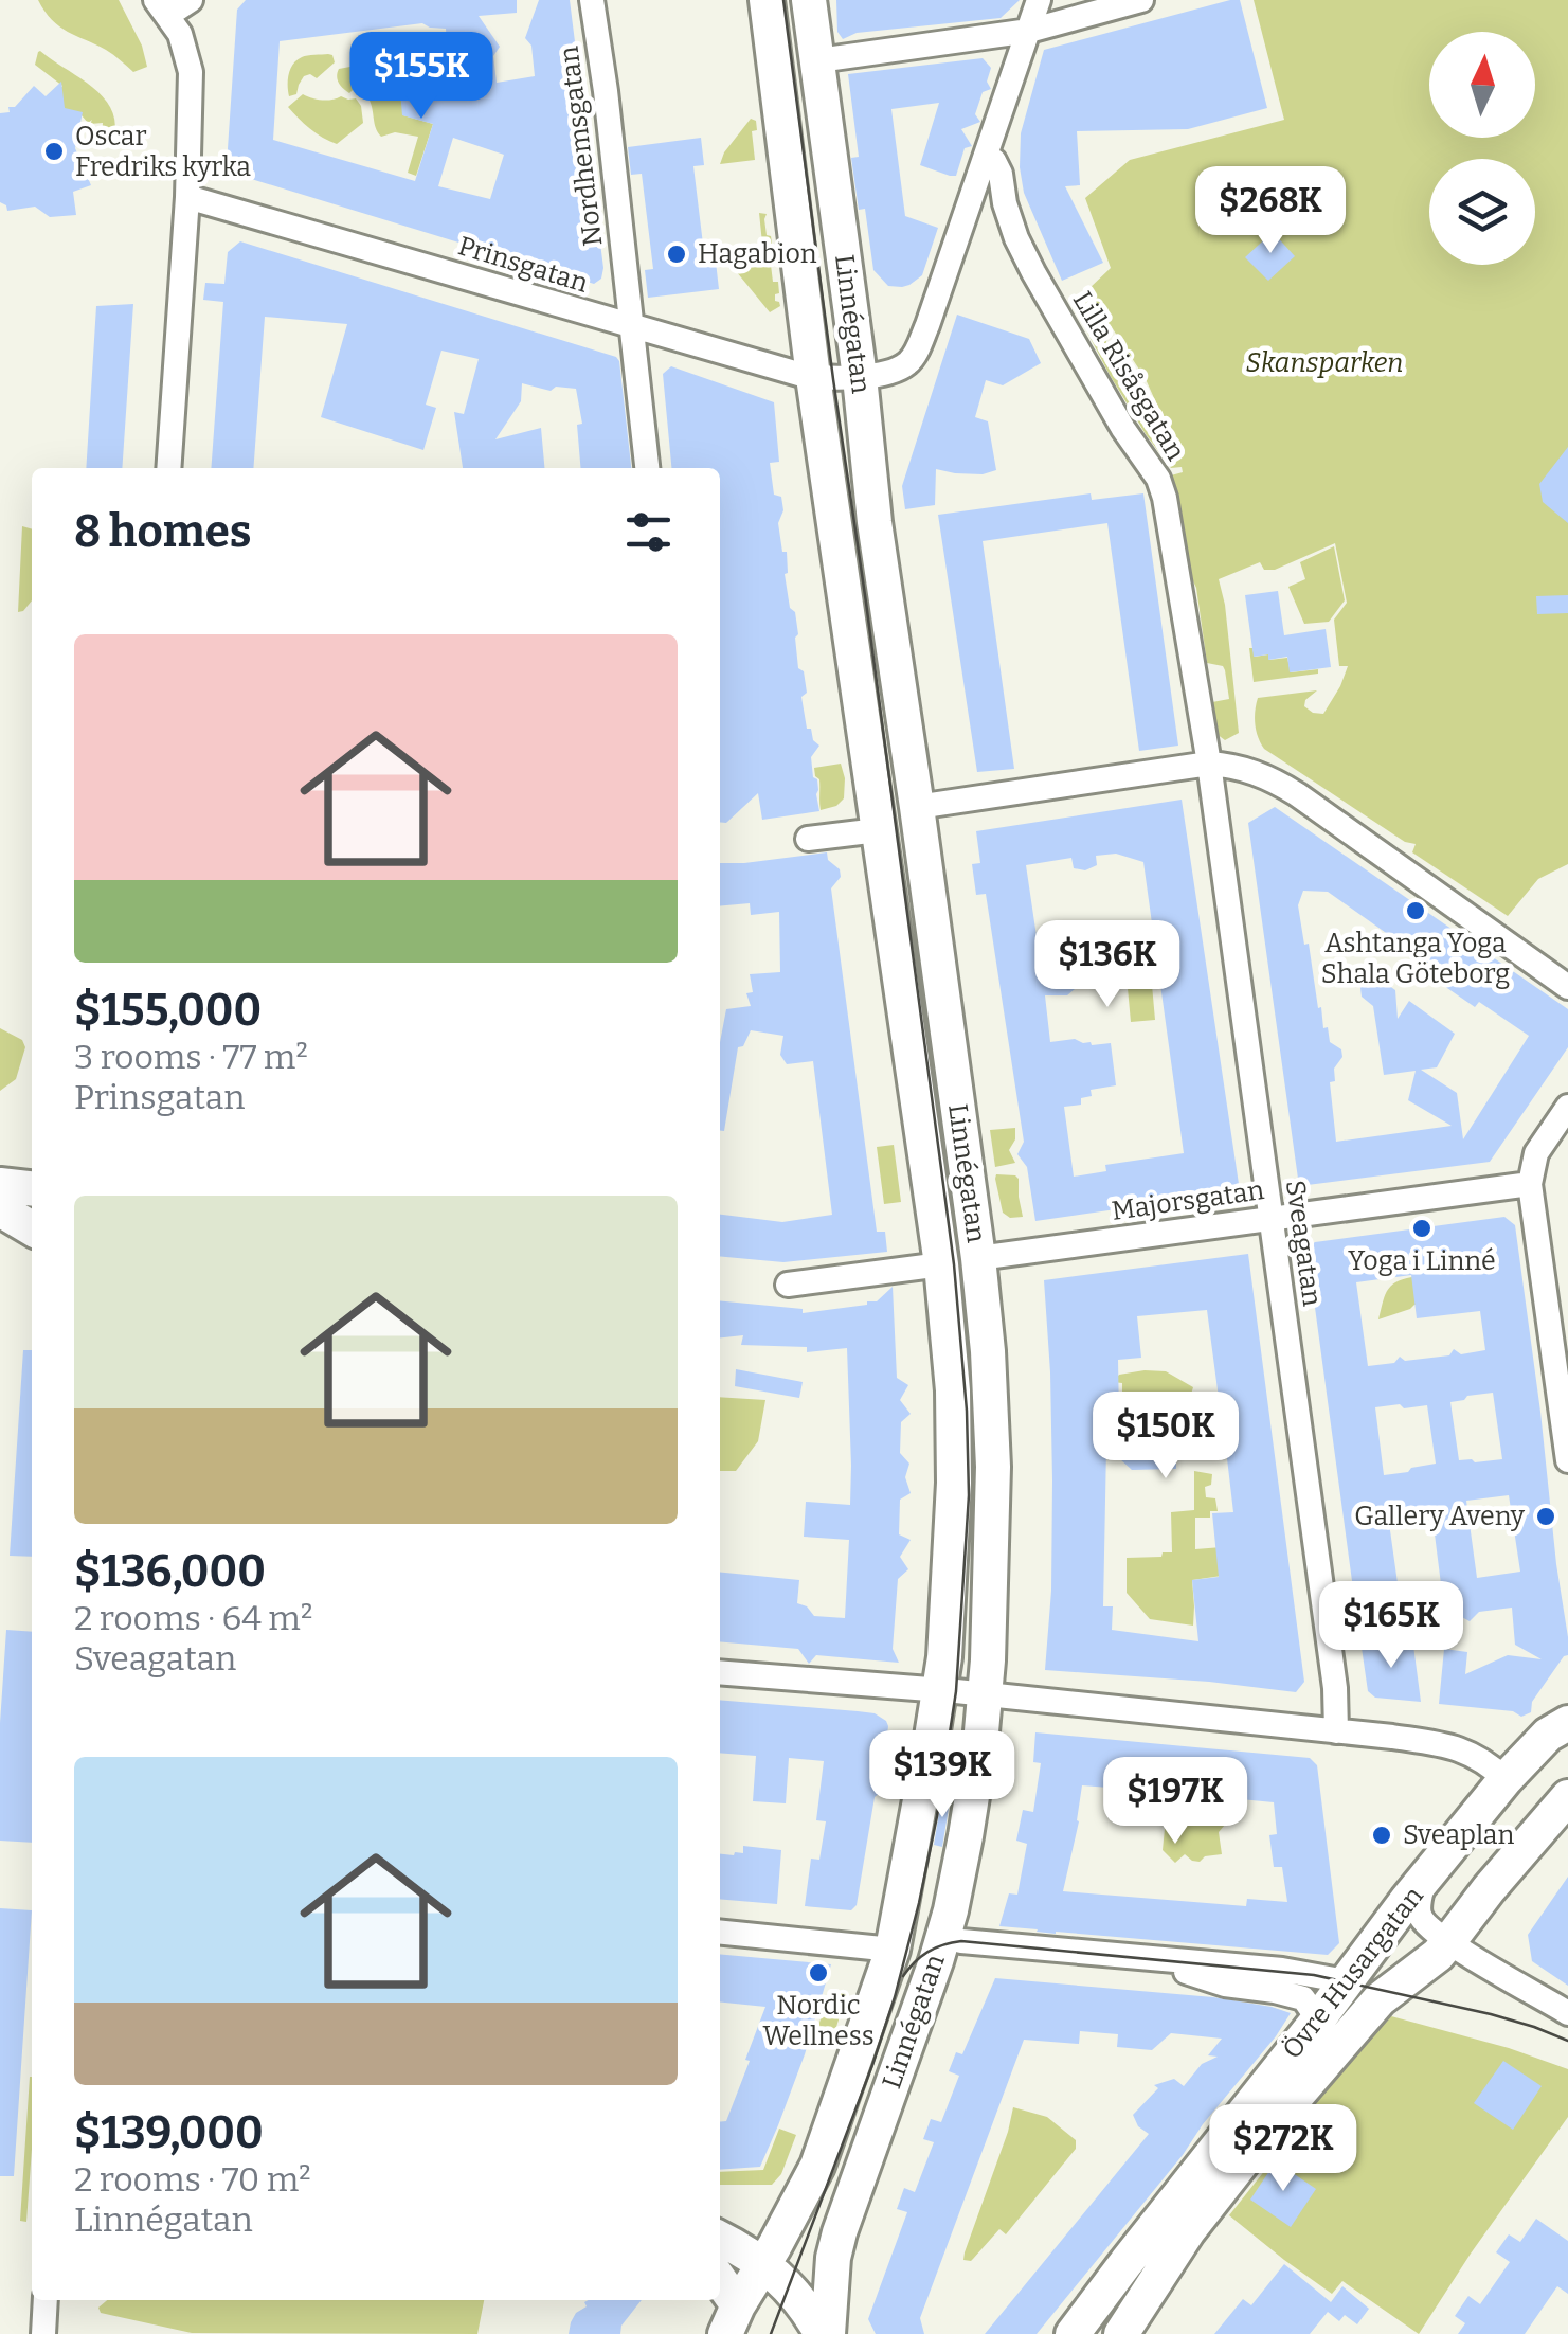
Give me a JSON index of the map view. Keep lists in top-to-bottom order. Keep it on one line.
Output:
{"streets":{"street":["Nordhemsgatan","Prinsgatan","Linnégatan","Lilla Risåsgatan","Majorsgatan","Sveagatan","Övre Husargatan"]},"crossings":[["Nordhemsgatan","Prinsgatan"],["Prinsgatan","Linnégatan"],["Linnégatan","Majorsgatan"],["Lilla Risåsgatan","Sveagatan"],["Majorsgatan","Sveagatan"]],"parks":["Skansparken"],"places":["Oscar Fredriks kyrka","Hagabion","Ashtanga Yoga Shala Göteborg","Yoga i Linné","Gallery Aveny","Sveaplan","Nordic Wellness"],"north":"top","page":{"price":["$155K","$268K","$136K","$150K","$165K","$139K","$197K","$272K"],"heading":"8 homes","list":[{"name":"$155,000","note":"3 rooms · 77 m² · Prinsgatan"},{"name":"$136,000","note":"2 rooms · 64 m² · Sveagatan"},{"name":"$139,000","note":"2 rooms · 70 m² · Linnégatan"}]}}
